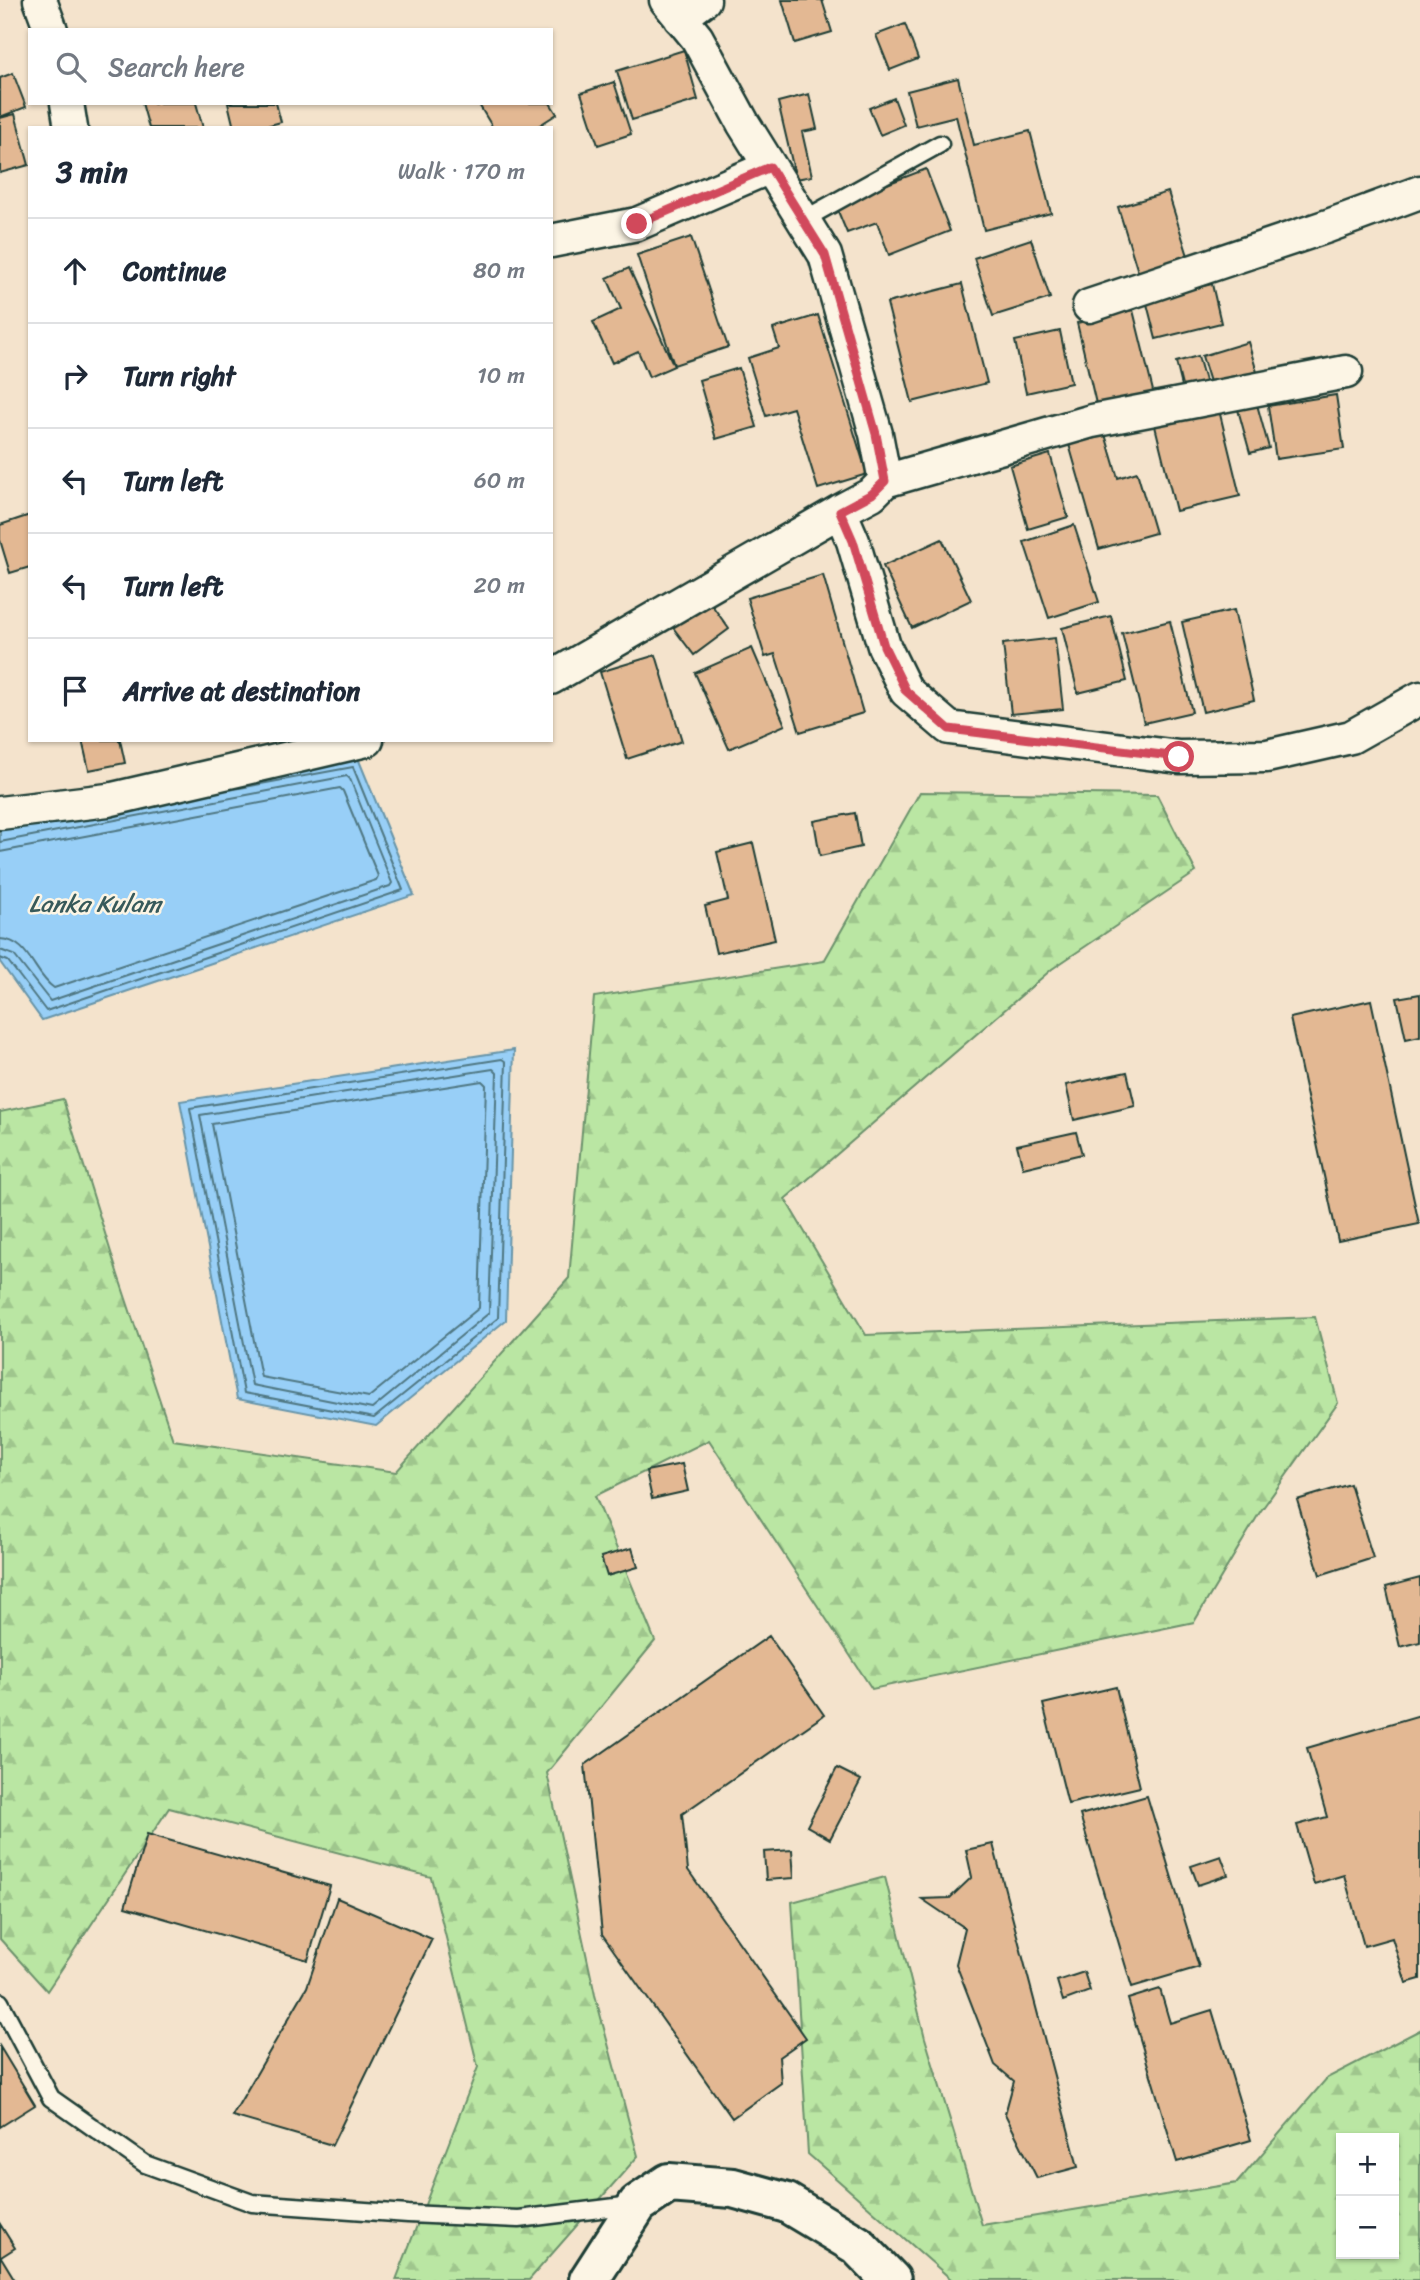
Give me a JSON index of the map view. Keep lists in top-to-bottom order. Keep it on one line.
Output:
{"water":["Lanka Kulam"],"page":{"search":"Search here","heading":["3 min","Walk · 170 m"],"list":[["Continue","80 m"],["Turn right","10 m"],["Turn left","60 m"],["Turn left","20 m"],"Arrive at destination"],"map_buttons":["+","−"]}}
